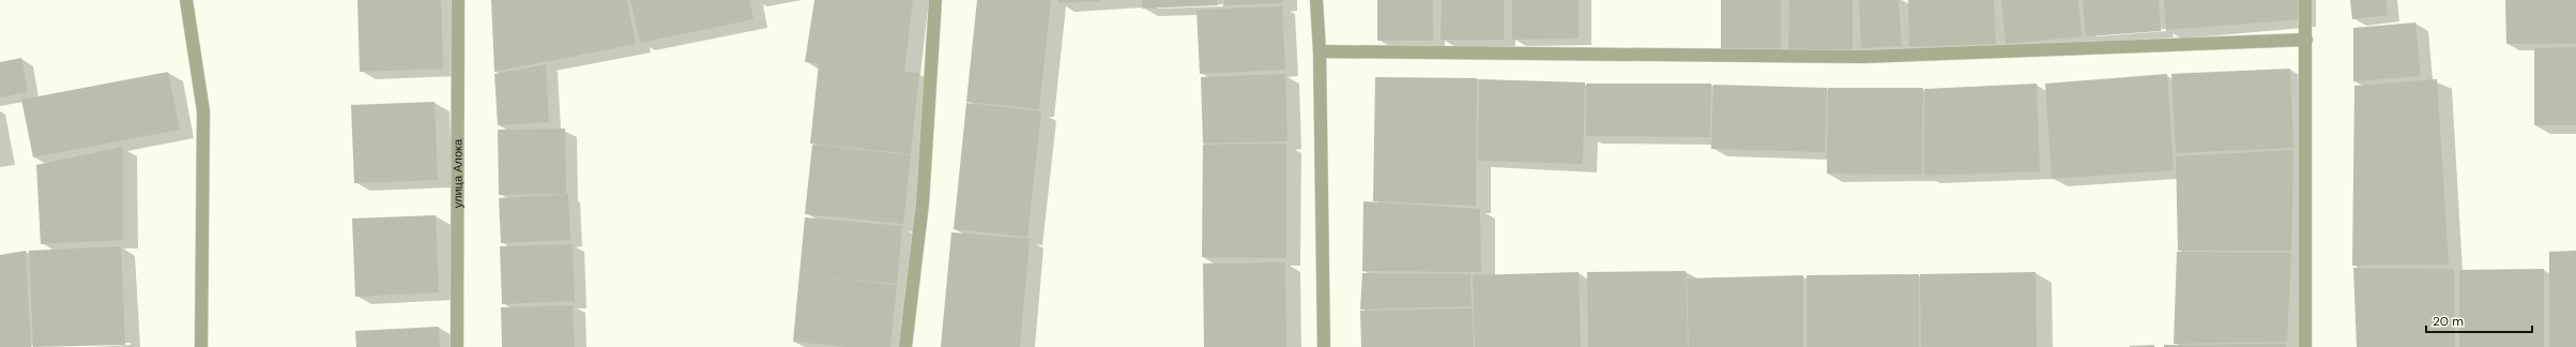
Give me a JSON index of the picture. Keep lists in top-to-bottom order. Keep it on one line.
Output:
{"streets":{"street":["улица Алока"]},"scale_bar":"20 m"}
